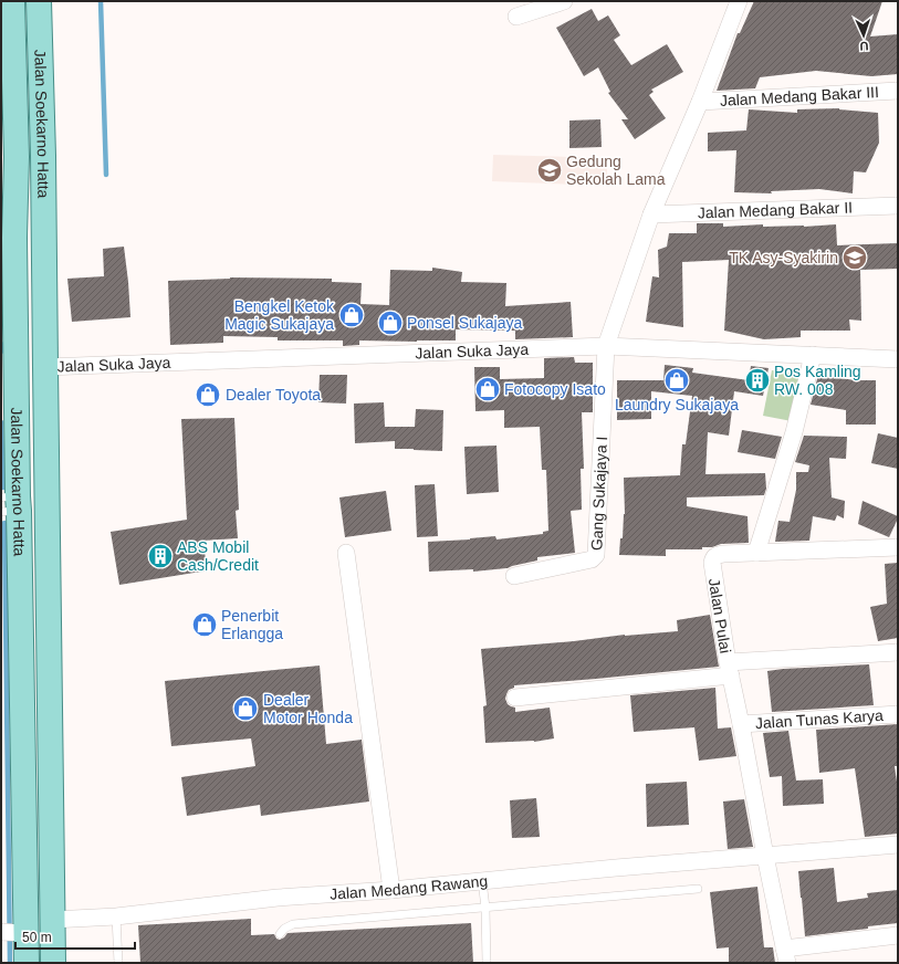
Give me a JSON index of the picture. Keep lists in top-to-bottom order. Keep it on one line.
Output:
{"streets":{"main road":["Jalan Soekarno Hatta"],"street":["Jalan Medang Bakar III","Jalan Medang Bakar II","Jalan Suka Jaya","Gang Sukajaya I","Jalan Pulai","Jalan Tunas Karya","Jalan Medang Rawang"]},"crossings":[["Jalan Soekarno Hatta","Jalan Suka Jaya"],["Jalan Soekarno Hatta","Jalan Medang Rawang"],["Jalan Suka Jaya","Gang Sukajaya I"],["Jalan Pulai","Jalan Tunas Karya"],["Jalan Pulai","Jalan Medang Rawang"]],"places":{"school or university":["Gedung Sekolah Lama","TK Asy-Syakirin"],"shop":["Bengkel Ketok Magic Sukajaya","Ponsel Sukajaya","Laundry Sukajaya","Fotocopy Isato","Dealer Toyota","Penerbit Erlangga","Dealer Motor Honda"],"building":["Pos Kamling RW. 008","ABS Mobil Cash/Credit"]},"scale_bar":"50 m","north":"bottom"}
